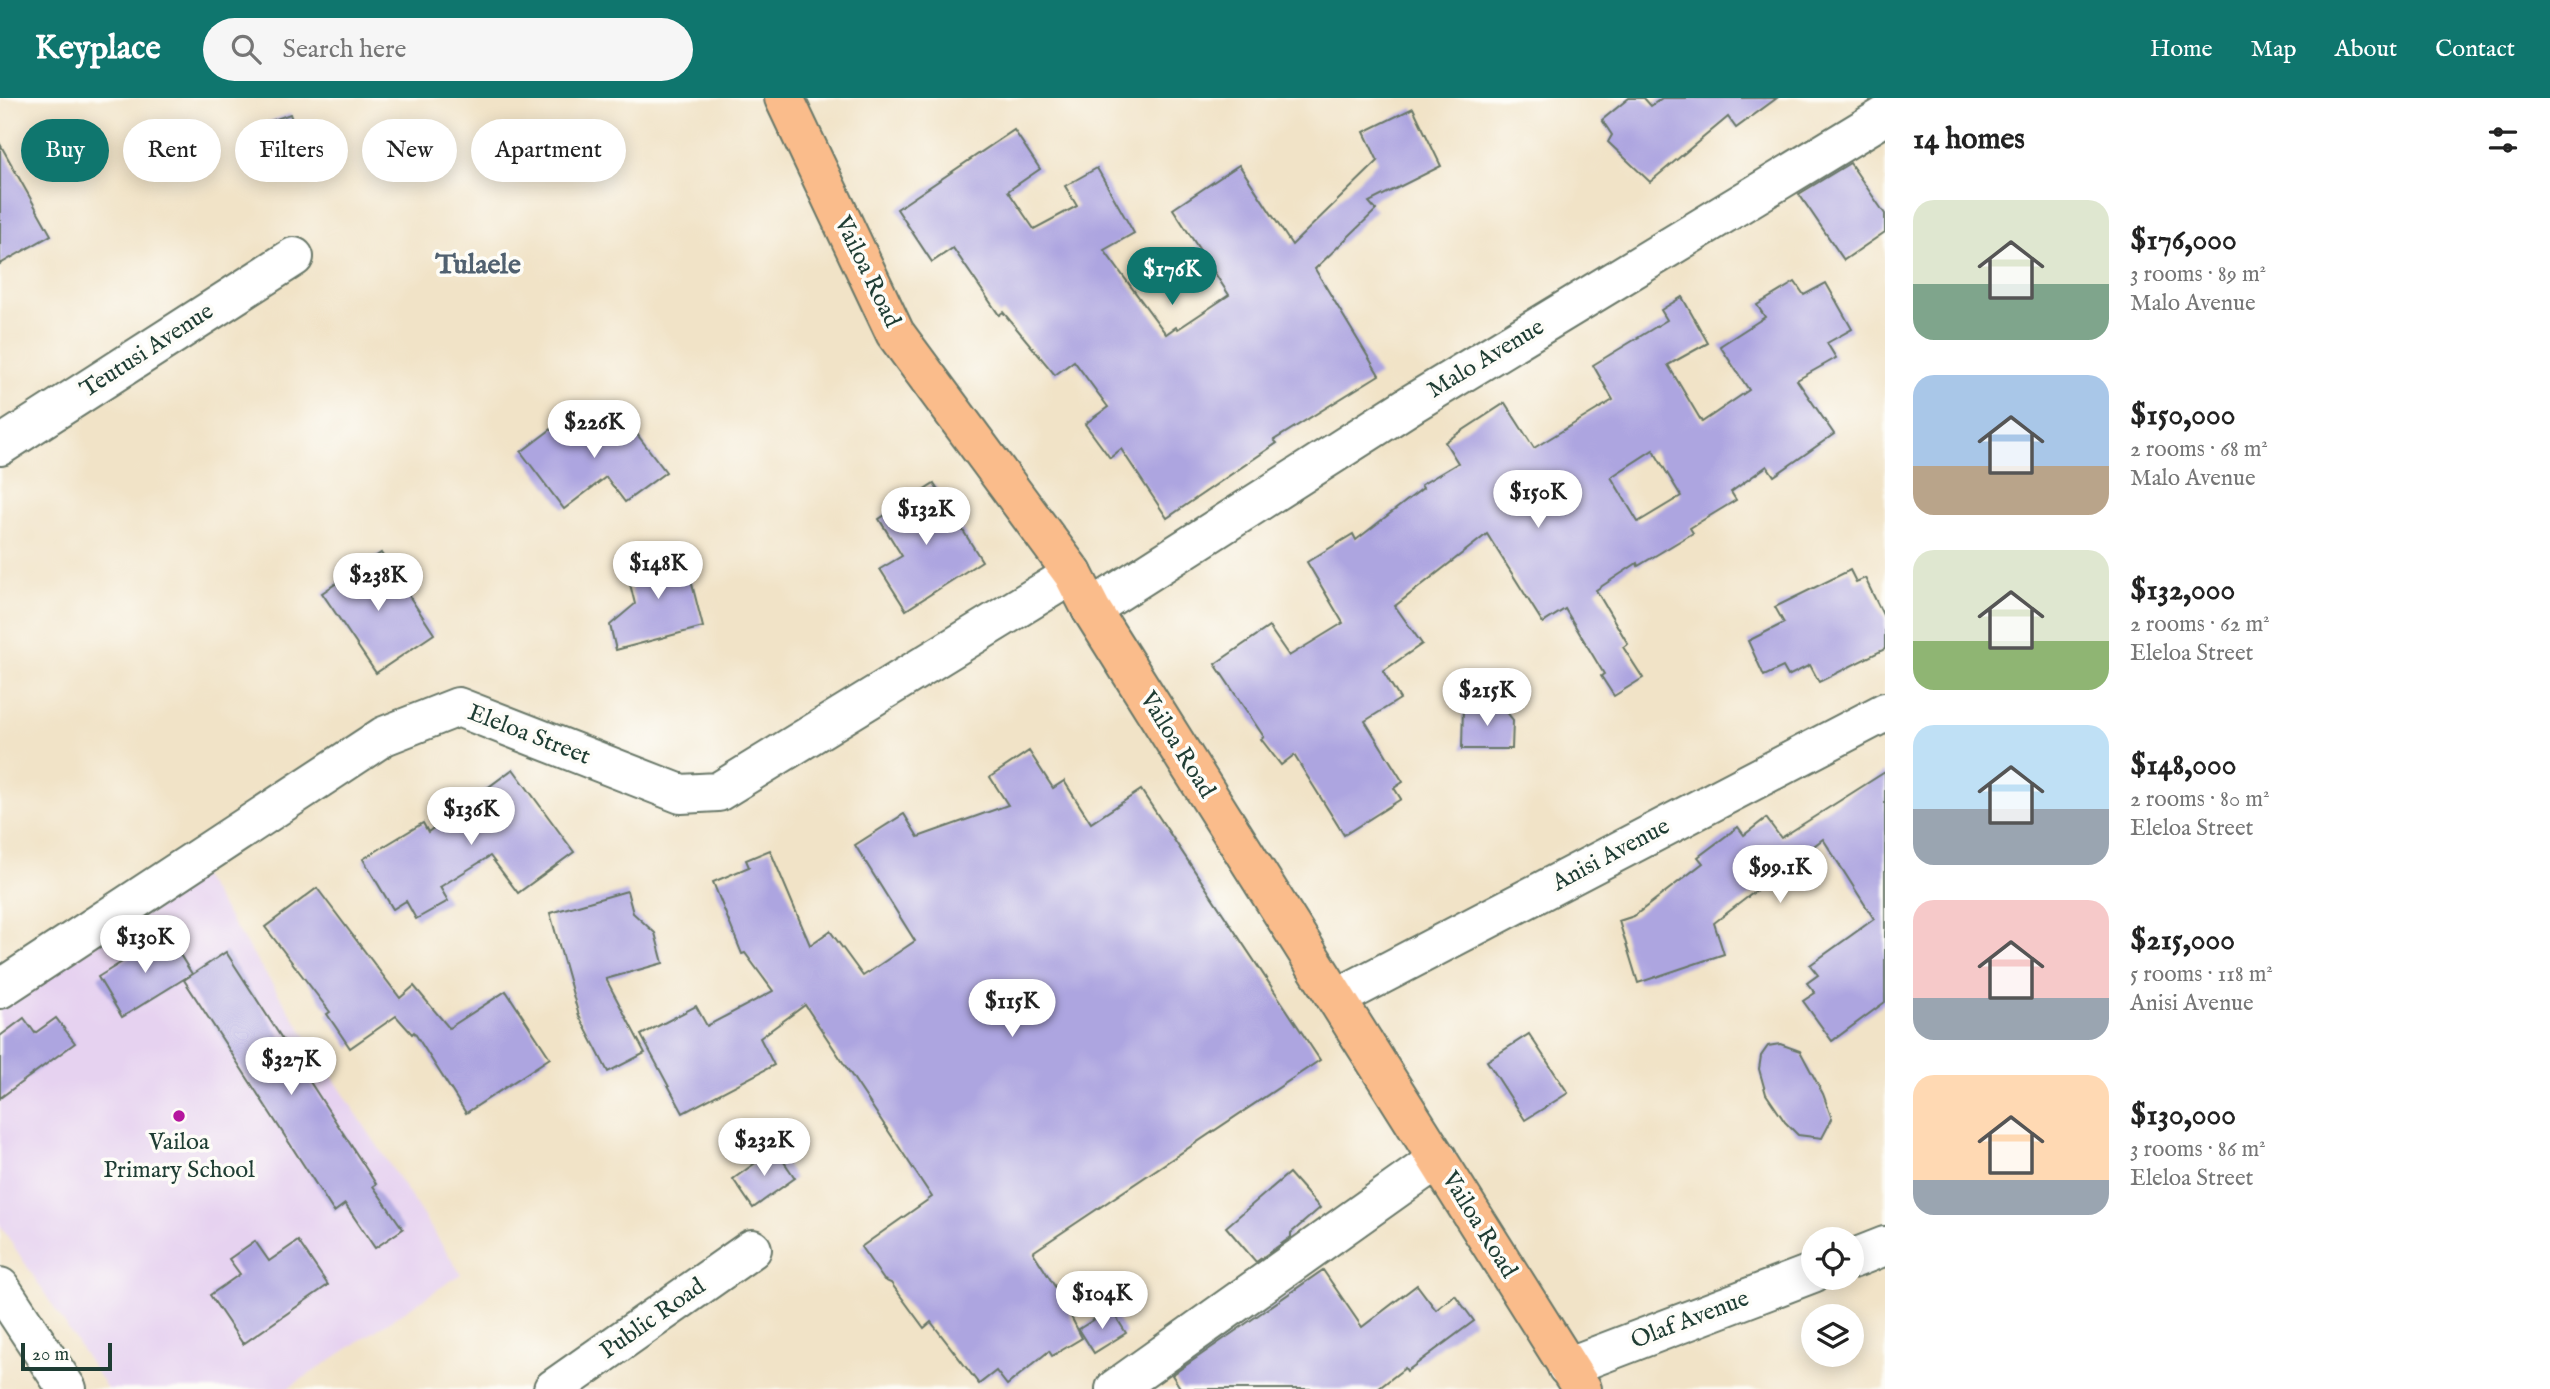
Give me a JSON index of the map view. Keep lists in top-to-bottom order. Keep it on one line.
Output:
{"streets":{"main road":["Vailoa Road"],"street":["Teutusi Avenue","Malo Avenue","Eleloa Street","Anisi Avenue","Public Road","Olaf Avenue"]},"crossings":[["Vailoa Road","Malo Avenue"],["Vailoa Road","Eleloa Street"],["Vailoa Road","Anisi Avenue"],["Vailoa Road","Olaf Avenue"]],"districts":["Tulaele"],"places":["Vailoa Primary School"],"scale_bar":"20 m","page":{"header":"Keyplace","search":"Search here","nav":["Home","Map","About","Contact"],"heading":"14 homes","chip":["Buy","Rent","Filters","New","Apartment"],"list":[{"name":"$176,000","note":"3 rooms · 89 m² · Malo Avenue"},{"name":"$150,000","note":"2 rooms · 68 m² · Malo Avenue"},{"name":"$132,000","note":"2 rooms · 62 m² · Eleloa Street"},{"name":"$148,000","note":"2 rooms · 80 m² · Eleloa Street"},{"name":"$215,000","note":"5 rooms · 118 m² · Anisi Avenue"},{"name":"$130,000","note":"3 rooms · 86 m² · Eleloa Street"}],"price":["$176K","$226K","$150K","$132K","$148K","$238K","$215K","$136K","$99.1K","$130K","$115K","$327K","$232K","$104K"],"scale":"20 m"}}
